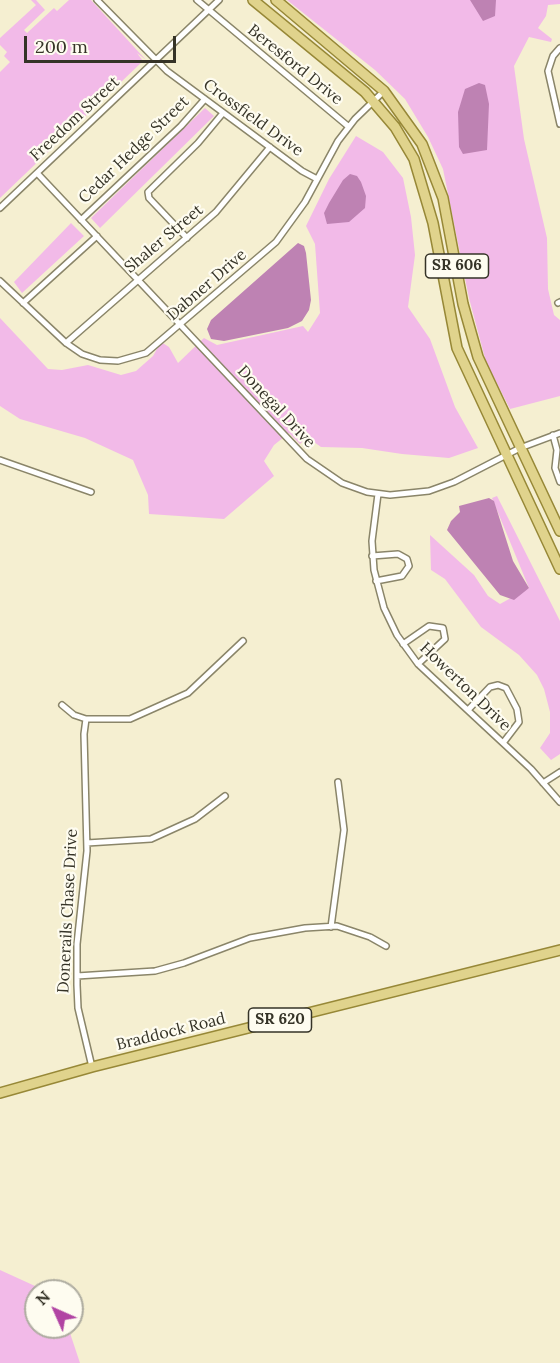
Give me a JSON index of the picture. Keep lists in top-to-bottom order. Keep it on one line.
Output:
{"streets":{"main road":["SR 606","SR 620","Braddock Road"],"street":["Beresford Drive","Crossfield Drive","Freedom Street","Cedar Hedge Street","Shaler Street","Dabner Drive","Donegal Drive","Howerton Drive","Donerails Chase Drive"]},"crossings":[["Beresford Drive","Freedom Street"],["Beresford Drive","Dabner Drive"],["Crossfield Drive","Freedom Street"],["Crossfield Drive","Cedar Hedge Street"],["Crossfield Drive","Shaler Street"],["Crossfield Drive","Dabner Drive"],["Freedom Street","Donegal Drive"],["Cedar Hedge Street","Donegal Drive"],["Shaler Street","Dabner Drive"],["Shaler Street","Donegal Drive"],["SR 606","Dabner Drive"],["SR 606","Donegal Drive"],["Dabner Drive","Donegal Drive"],["Donegal Drive","Howerton Drive"],["Donerails Chase Drive","Braddock Road"]],"scale_bar":"200 m","north":"top left"}
